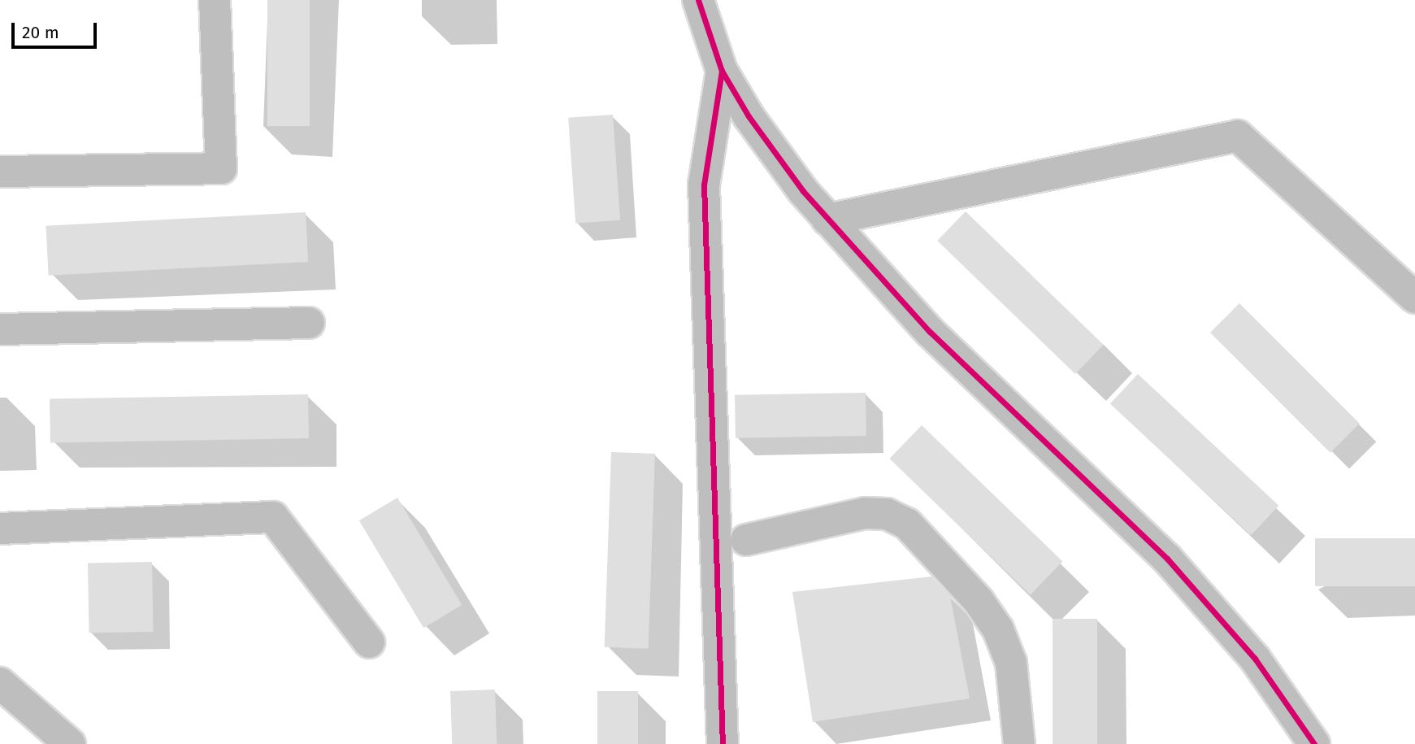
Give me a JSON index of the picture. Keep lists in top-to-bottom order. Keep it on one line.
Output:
{"scale_bar":"20 m"}
